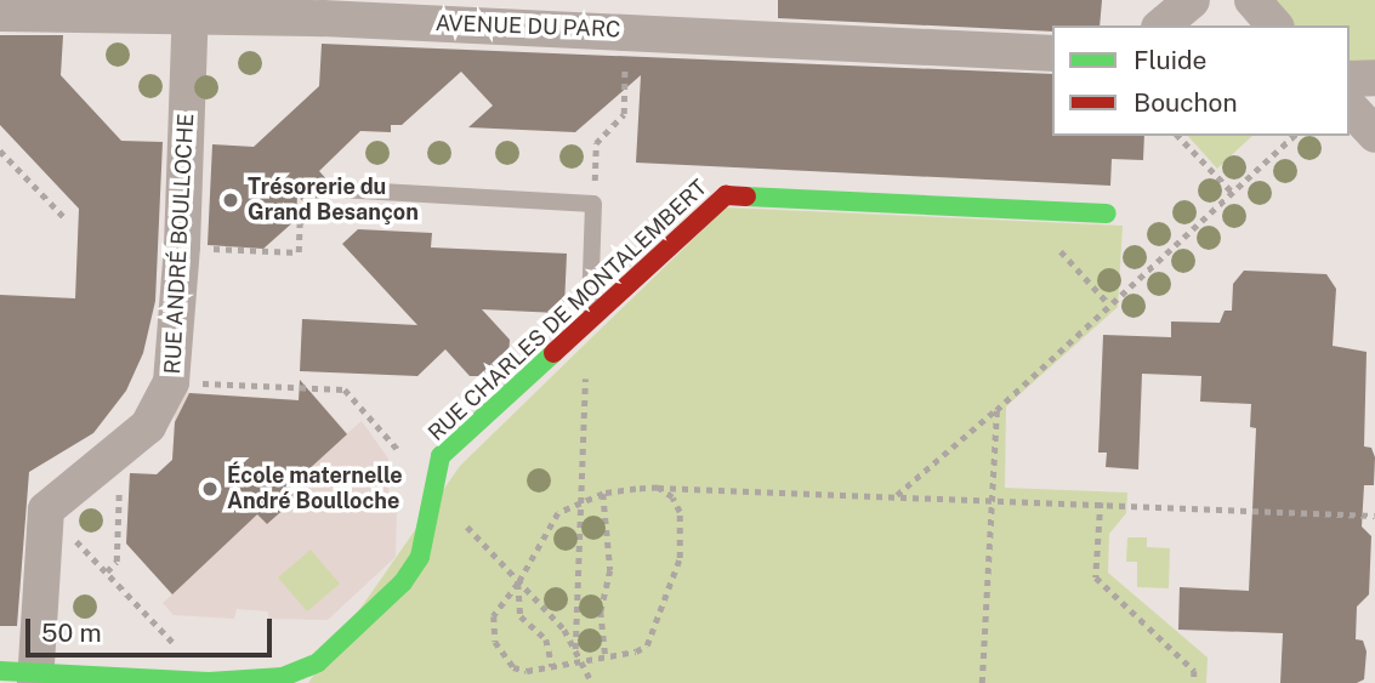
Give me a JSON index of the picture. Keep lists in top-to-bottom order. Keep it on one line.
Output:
{"streets":{"street":["AVENUE DU PARC","RUE ANDRÉ BOULLOCHE","RUE CHARLES DE MONTALEMBERT"]},"crossings":[["AVENUE DU PARC","RUE ANDRÉ BOULLOCHE"],["RUE ANDRÉ BOULLOCHE","RUE CHARLES DE MONTALEMBERT"]],"places":["Trésorerie du Grand Besançon","École maternelle André Boulloche"],"legend":["Fluide","Bouchon"],"scale_bar":"50 m"}
